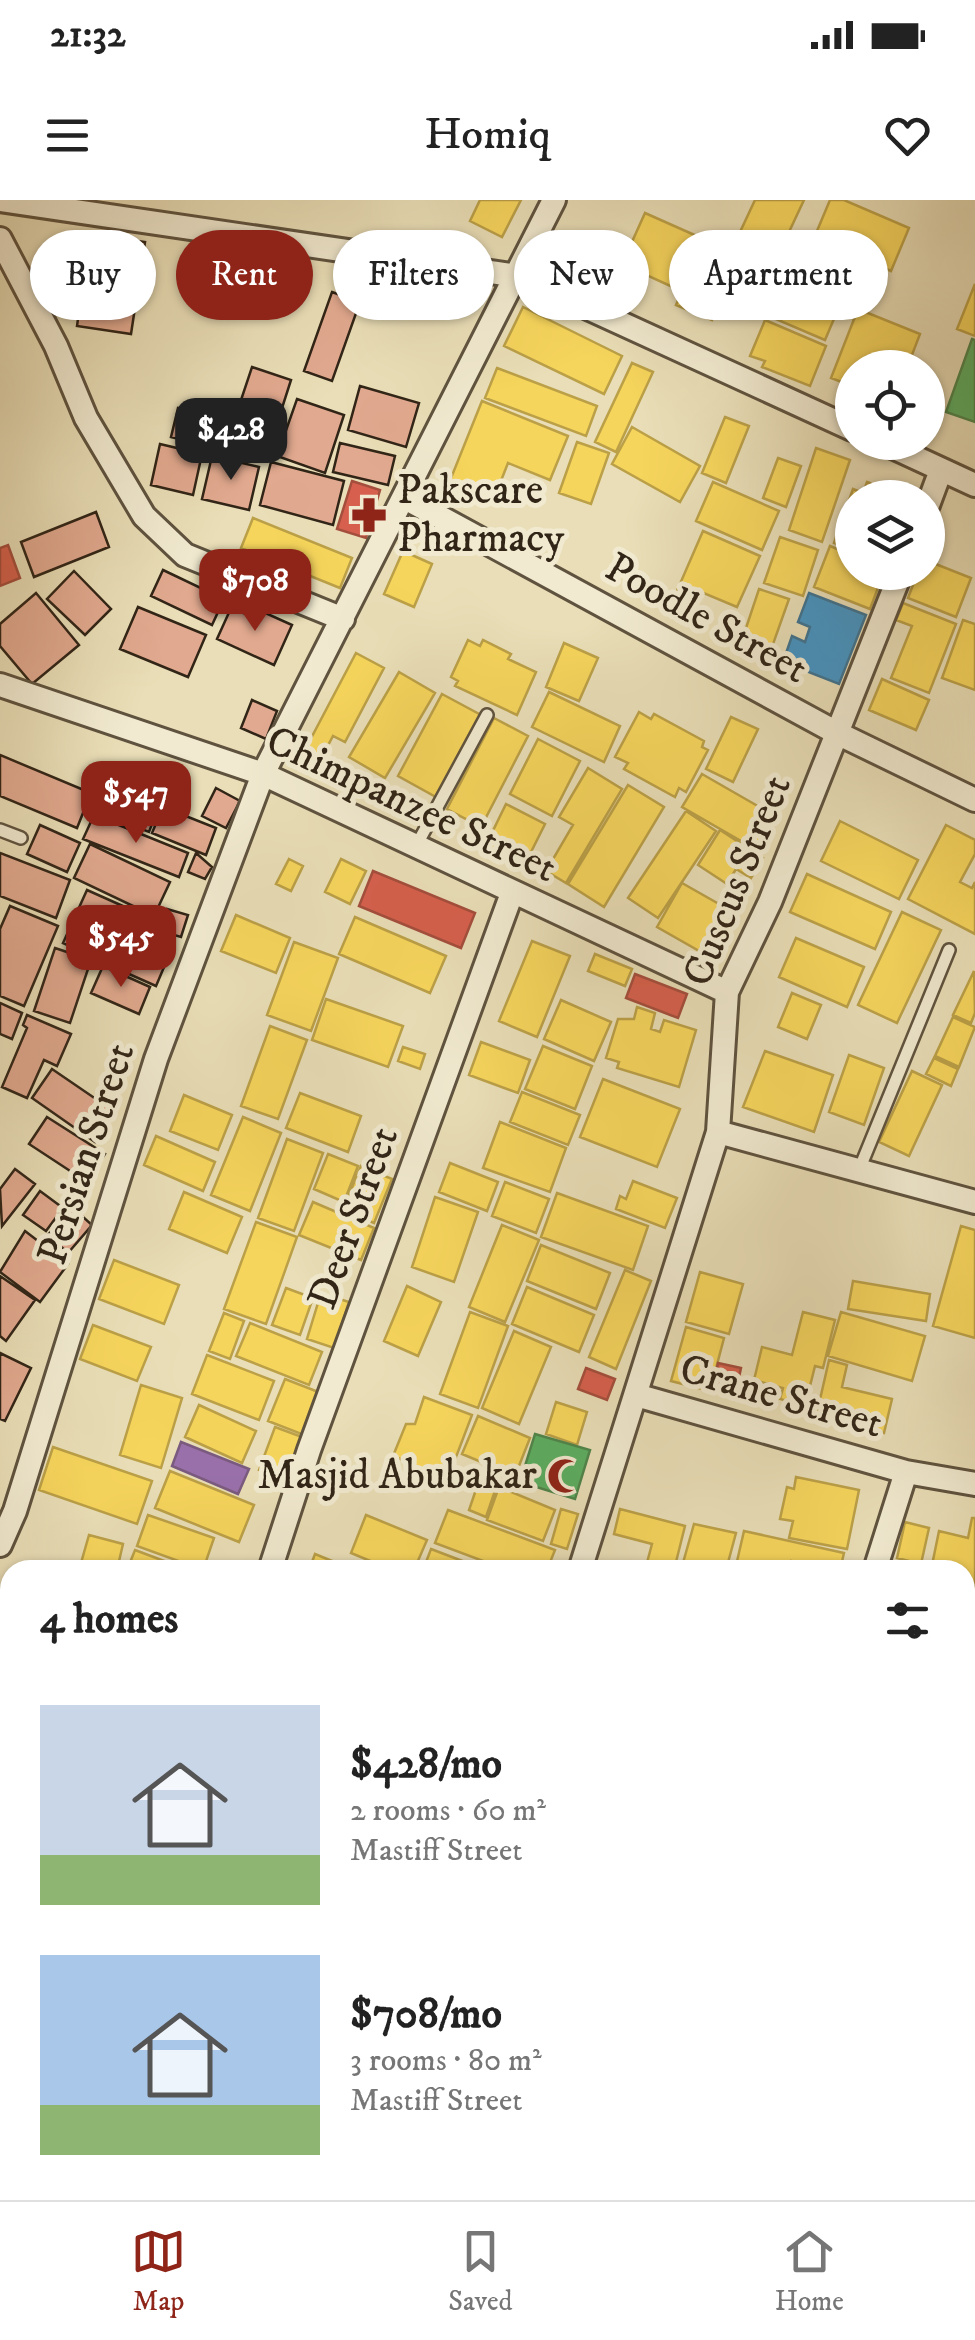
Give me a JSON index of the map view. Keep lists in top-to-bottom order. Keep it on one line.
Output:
{"streets":{"street":["Poodle Street","Chimpanzee Street","Cuscus Street","Persian Street","Deer Street","Crane Street"]},"crossings":[["Poodle Street","Cuscus Street"],["Poodle Street","Persian Street"],["Chimpanzee Street","Cuscus Street"],["Chimpanzee Street","Persian Street"],["Chimpanzee Street","Deer Street"],["Cuscus Street","Crane Street"]],"places":{"pharmacy":["Pakscare Pharmacy"],"mosque":["Masjid Abubakar"]},"page":{"status":"21:32","header":"Homiq","chip":["Buy","Rent","Filters","New","Apartment"],"price":["$428","$708","$547","$545"],"heading":"4 homes","list":[{"name":"$428/mo","note":"2 rooms · 60 m² · Mastiff Street"},{"name":"$708/mo","note":"3 rooms · 80 m² · Mastiff Street"}],"tabs":["Map","Saved","Home"]}}
